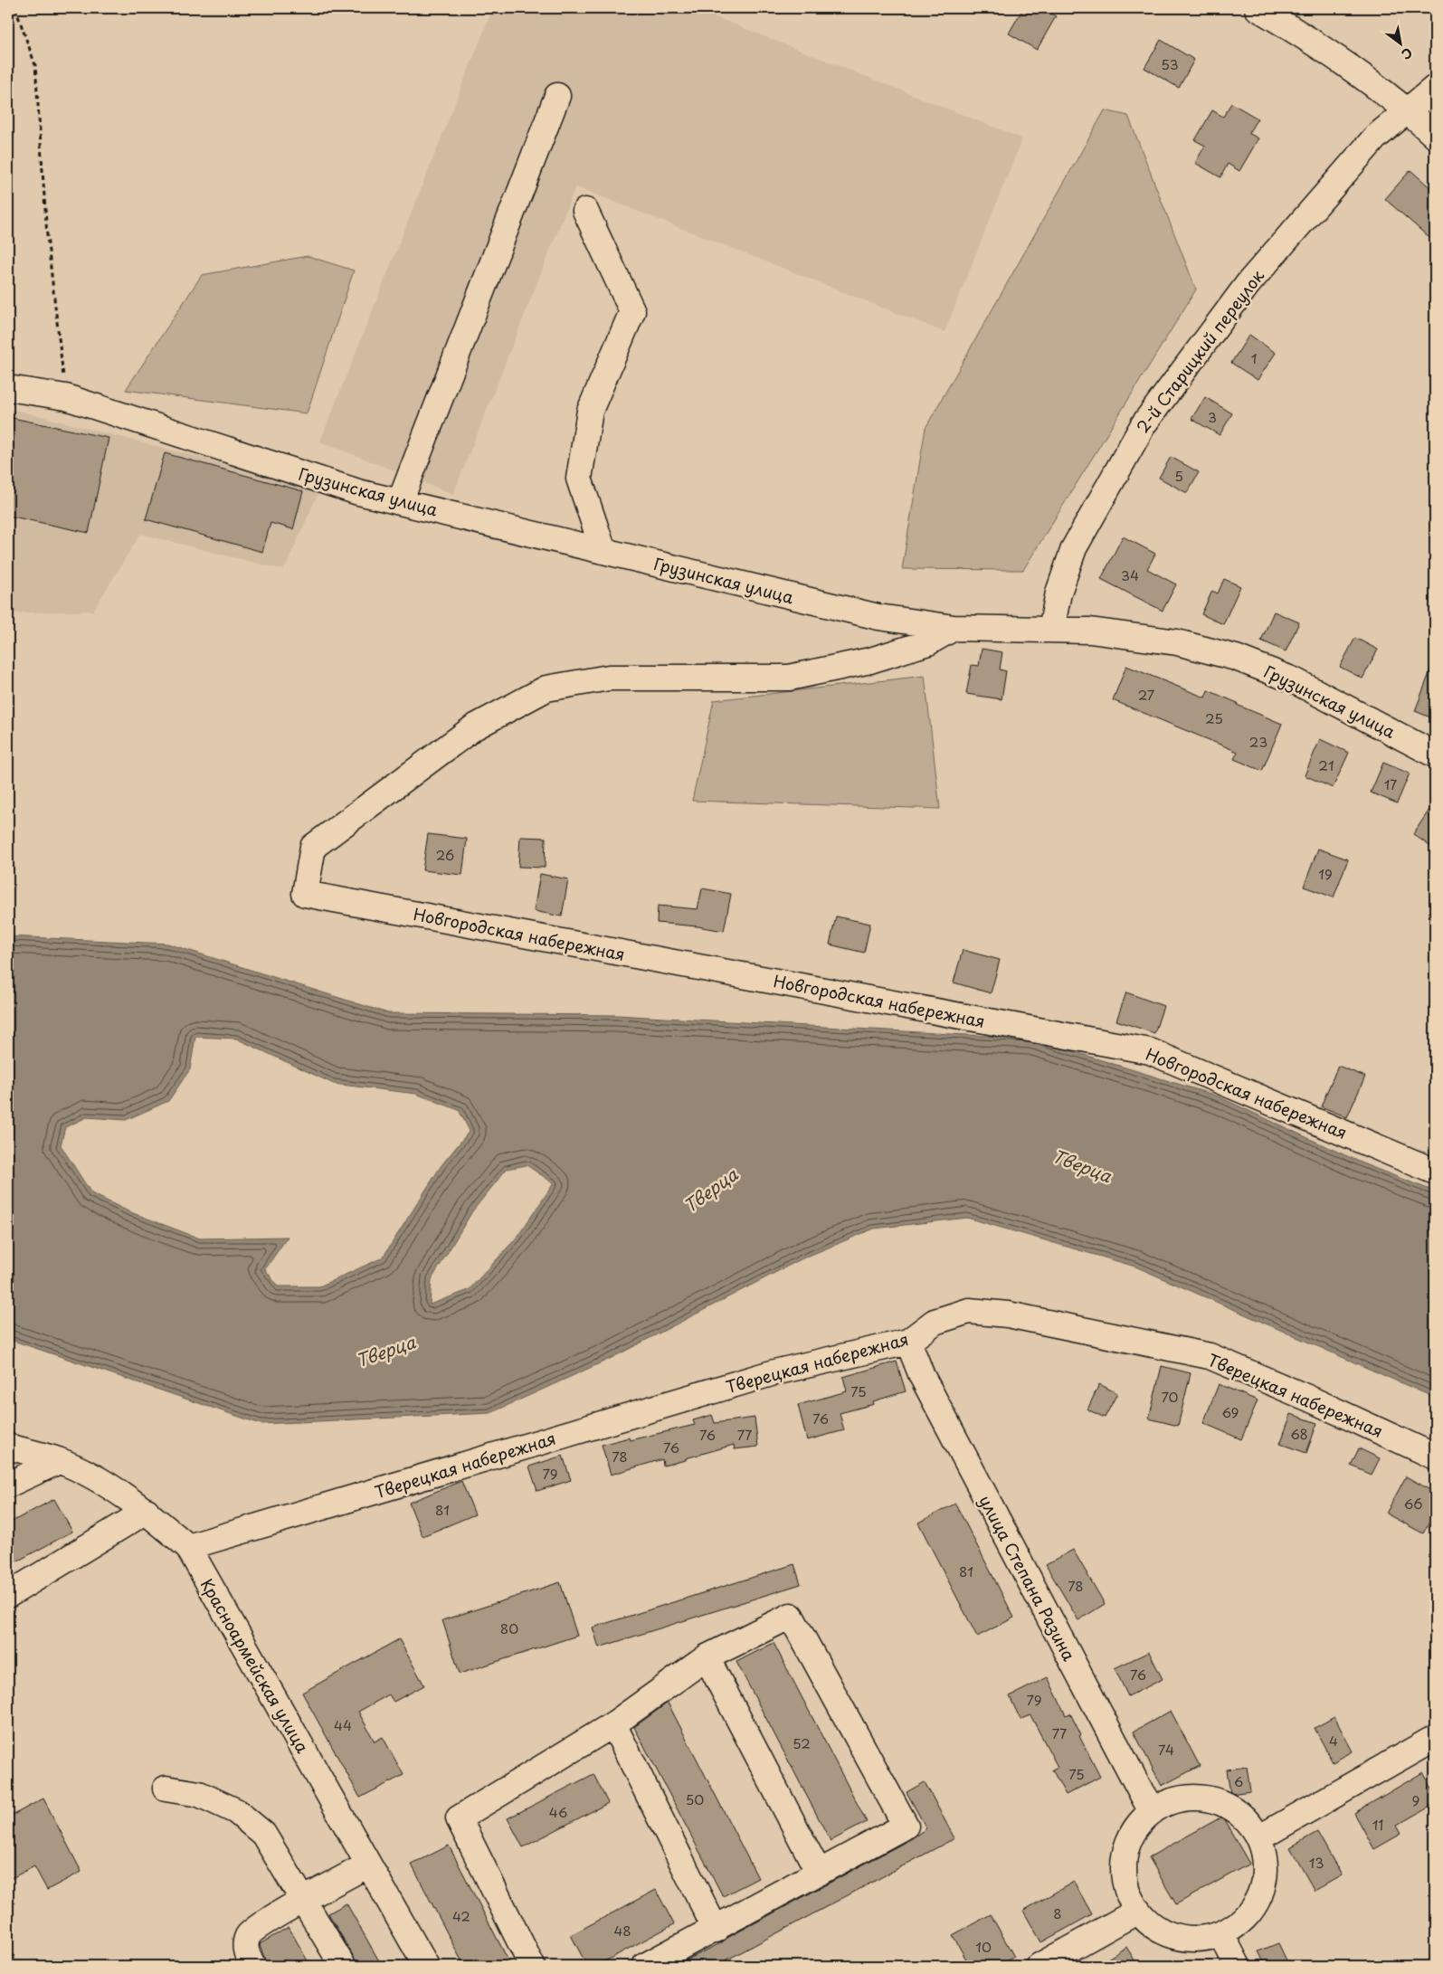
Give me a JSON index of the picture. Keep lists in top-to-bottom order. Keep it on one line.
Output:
{"streets":{"street":["2-й Старицкий переулок","Грузинская улица","Новгородская набережная","Тверецкая набережная","улица Степана Разина","Красноармейская улица"]},"crossings":[["2-й Старицкий переулок","Грузинская улица"],["Грузинская улица","Новгородская набережная"],["Тверецкая набережная","улица Степана Разина"],["Тверецкая набережная","Красноармейская улица"]],"water":["Тверца"],"house_numbers":["53","1","3","5","34","27","25","23","21","17","26","19","75","70","69","76","68","76","77","76","78","79","66","81","81","78","80","76","79","44","77","4","52","74","75","6","50","9","46","11","13","8","42","48","10"],"north":"bottom right"}
